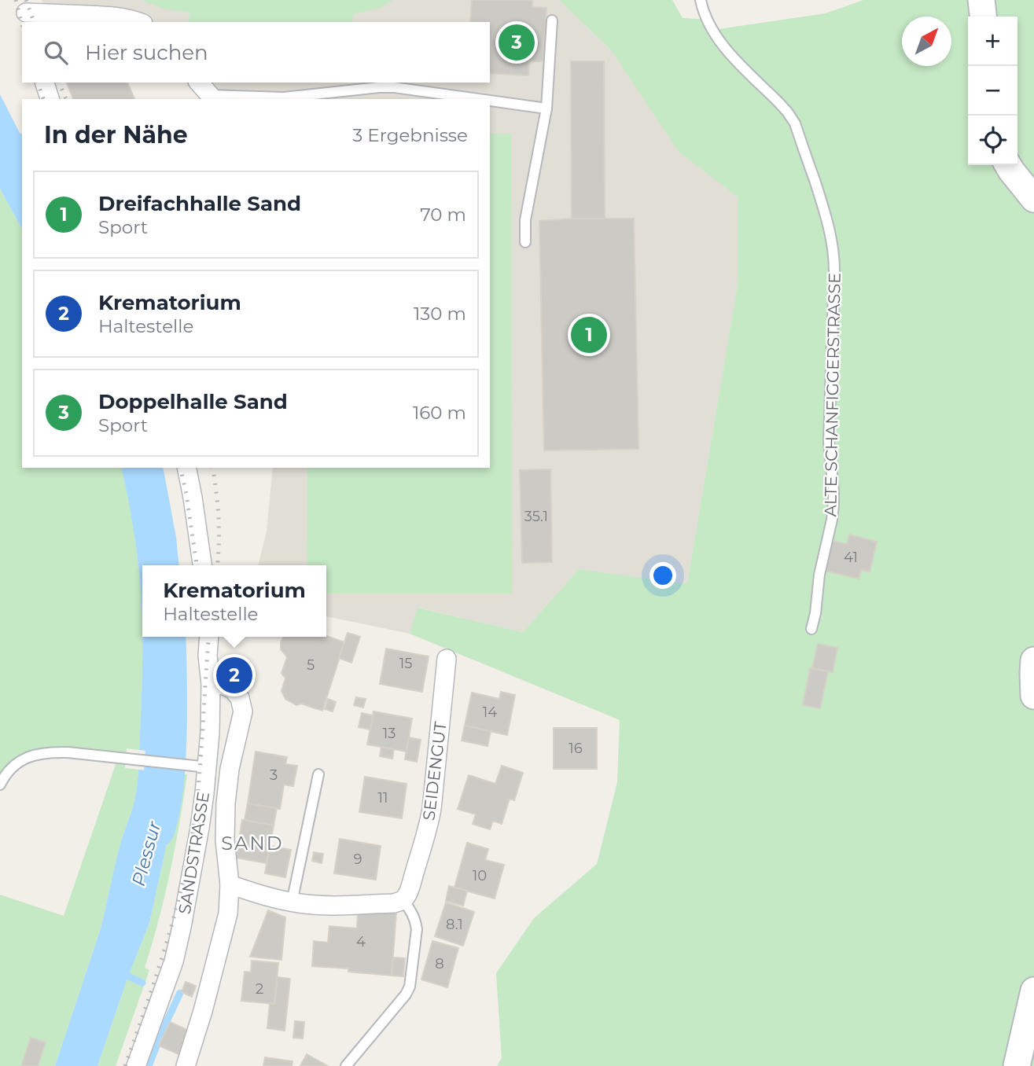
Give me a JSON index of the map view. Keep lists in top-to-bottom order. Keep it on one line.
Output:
{"streets":{"street":["SEIDENGUT","SANDSTRASSE"],"lane":["ALTE SCHANFIGGERSTRASSE"]},"districts":["SAND"],"water":["Plessur"],"house_numbers":["35.1","41","15","5","14","13","16","3","11","9","10","8.1","4","8","2"],"north":"top right","page":{"map_buttons":["+","−"],"pins":["3","1","2"],"search":"Hier suchen","heading":["In der Nähe","3 Ergebnisse"],"list":[{"mark":"1","name":"Dreifachhalle Sand","note":"Sport","value":"70 m"},{"mark":"2","name":"Krematorium","note":"Haltestelle","value":"130 m"},{"mark":"3","name":"Doppelhalle Sand","note":"Sport","value":"160 m"}],"popup":["Krematorium","Haltestelle"]}}
